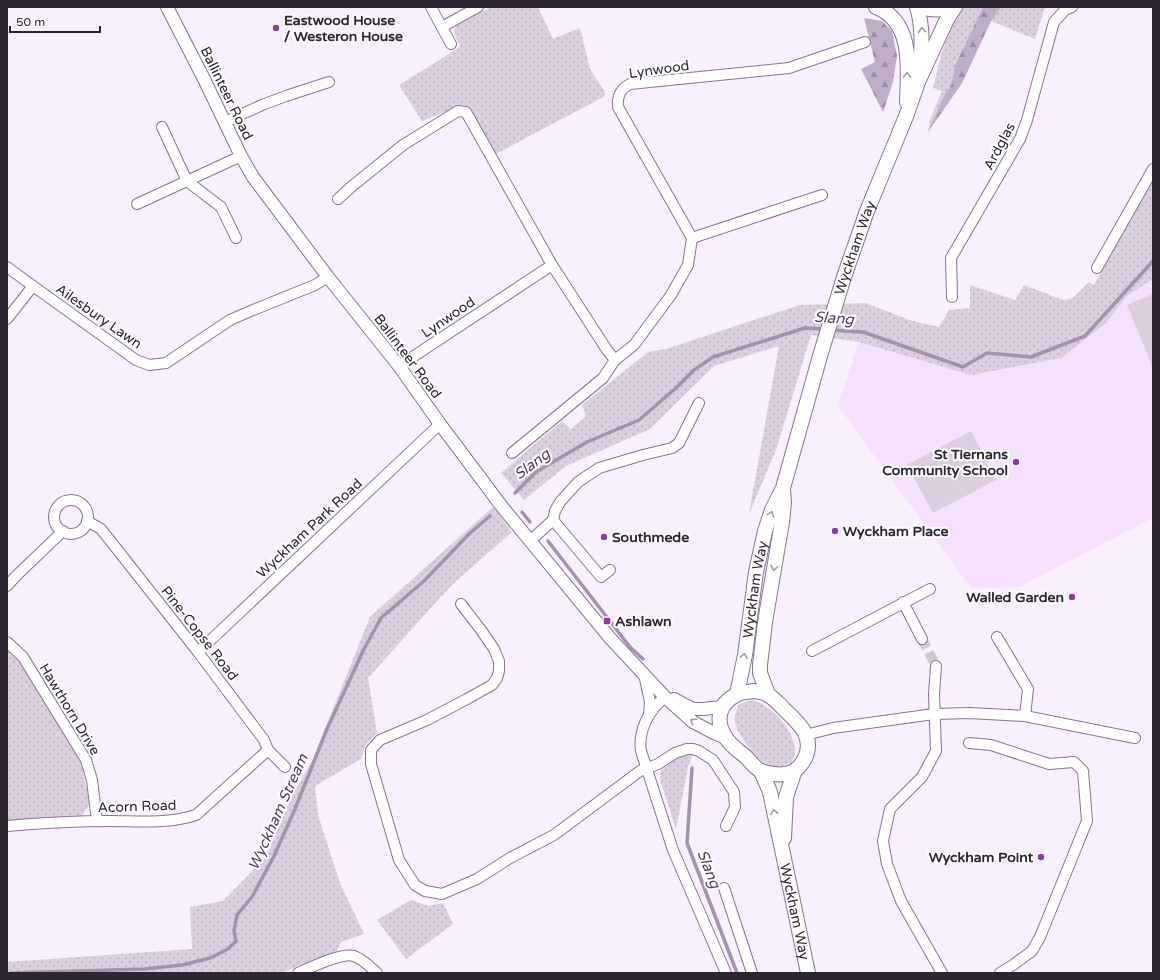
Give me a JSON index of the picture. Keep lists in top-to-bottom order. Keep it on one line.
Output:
{"streets":{"main road":["Wyckham Way"],"street":["Lynwood","Ballinteer Road","Ardglas","Ailesbury Lawn","Wyckham Park Road","Pine-Copse Road","Hawthorn Drive","Acorn Road"]},"crossings":[["Lynwood","Ballinteer Road"],["Ballinteer Road","Wyckham Way"],["Ballinteer Road","Ailesbury Lawn"],["Ballinteer Road","Wyckham Park Road"],["Wyckham Park Road","Pine-Copse Road"],["Pine-Copse Road","Acorn Road"],["Hawthorn Drive","Acorn Road"]],"water":["Slang","Wyckham Stream"],"places":{"other":["Eastwood House / Westeron House","St Tiernans Community School","Wyckham Place","Southmede","Walled Garden","Wyckham Point"],"transit":["Ashlawn"]},"scale_bar":"50 m"}
